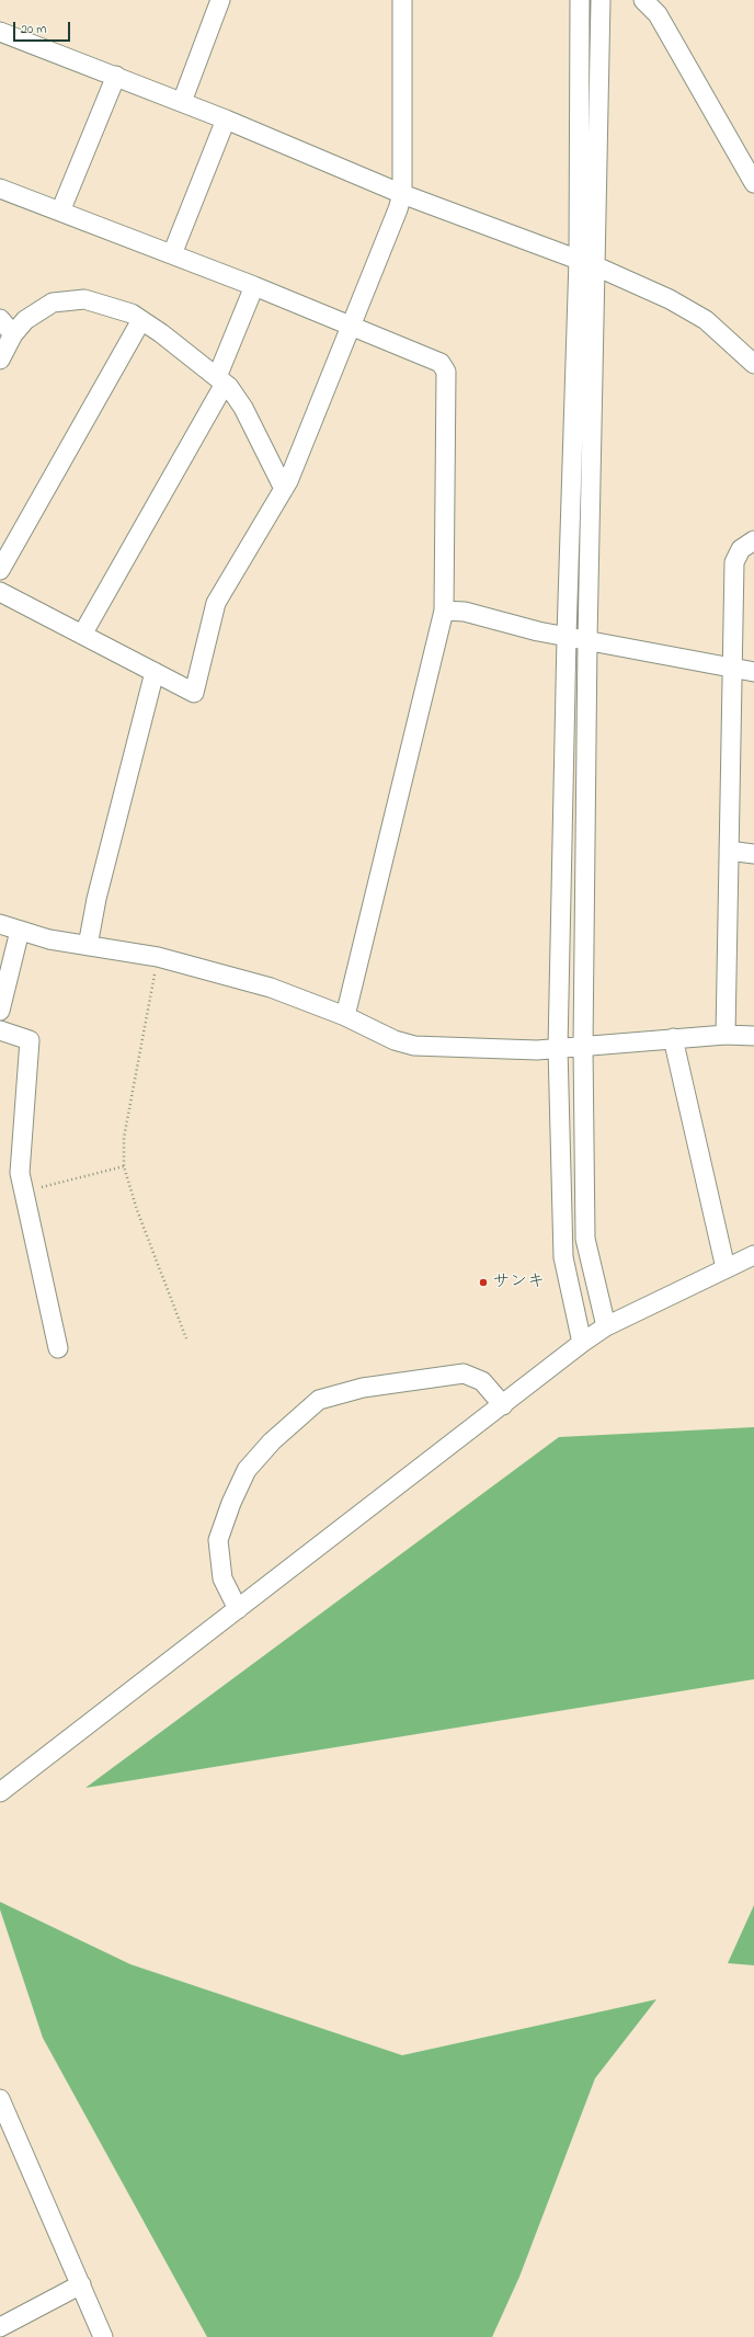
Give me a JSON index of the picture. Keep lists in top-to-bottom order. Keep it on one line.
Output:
{"places":["サンキ"],"scale_bar":"20 m"}
